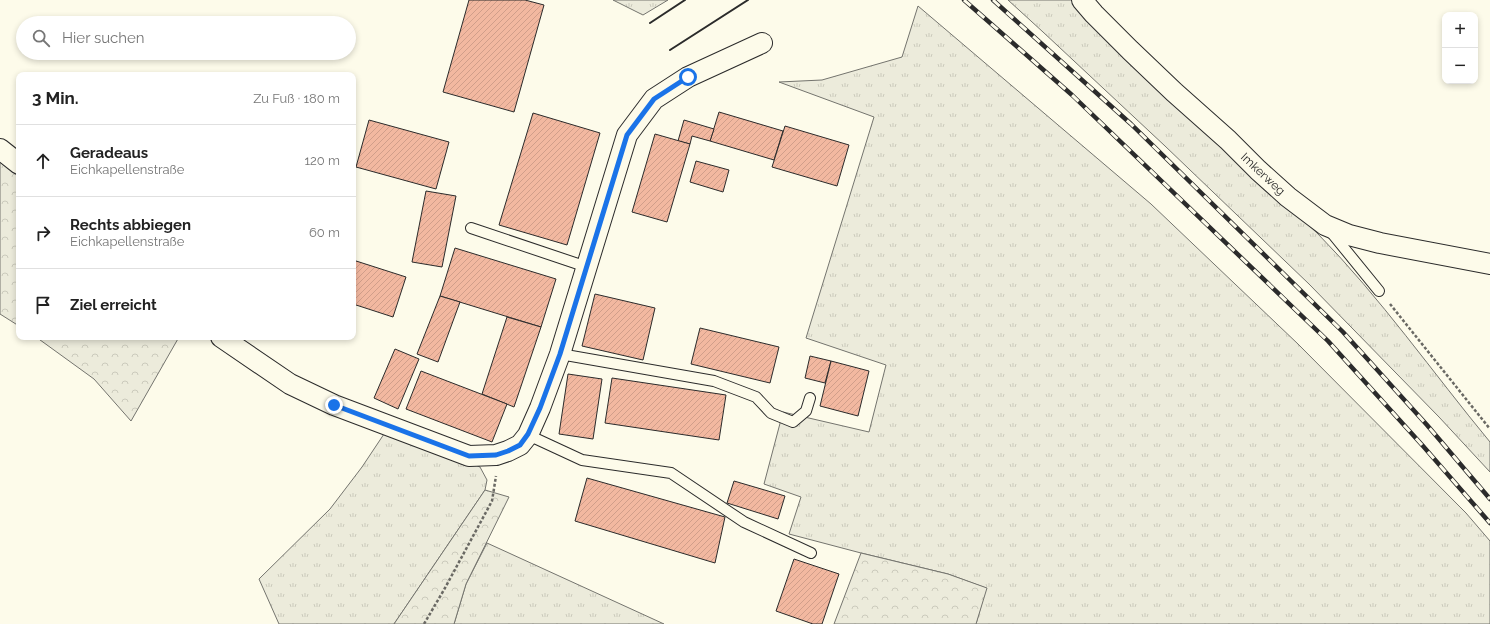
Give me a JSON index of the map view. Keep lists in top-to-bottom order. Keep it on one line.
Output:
{"streets":{"street":["Imkerweg"]},"page":{"map_buttons":["+","−"],"search":"Hier suchen","heading":["3 Min.","Zu Fuß · 180 m"],"list":[["Geradeaus","Eichkapellenstraße","120 m"],["Rechts abbiegen","Eichkapellenstraße","60 m"],"Ziel erreicht"]}}
